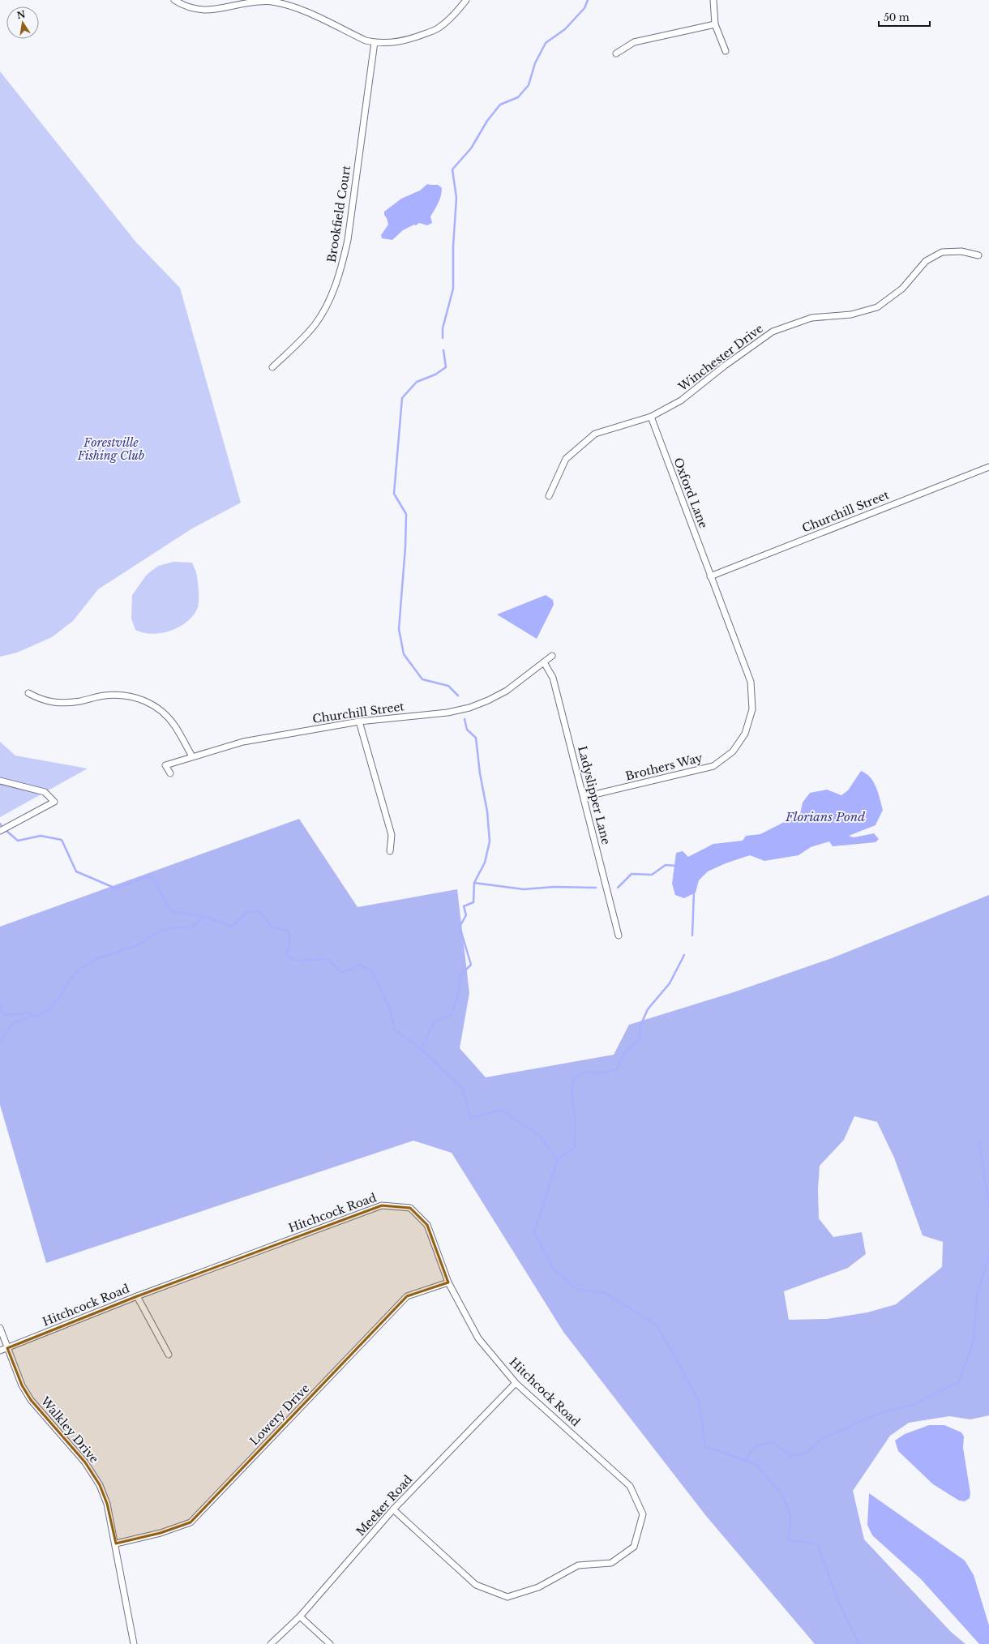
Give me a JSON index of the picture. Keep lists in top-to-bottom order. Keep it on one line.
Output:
{"streets":{"street":["Brookfield Court","Winchester Drive","Oxford Lane","Churchill Street","Brothers Way","Ladyslipper Lane","Hitchcock Road","Lowery Drive","Walkley Drive","Meeker Road"]},"crossings":[["Winchester Drive","Oxford Lane"],["Oxford Lane","Churchill Street"],["Oxford Lane","Brothers Way"],["Churchill Street","Brothers Way"],["Churchill Street","Ladyslipper Lane"],["Brothers Way","Ladyslipper Lane"],["Hitchcock Road","Lowery Drive"],["Hitchcock Road","Walkley Drive"],["Hitchcock Road","Meeker Road"],["Lowery Drive","Walkley Drive"]],"water":["Florians Pond"],"parks":["Forestville Fishing Club"],"scale_bar":"50 m","north":"top"}
